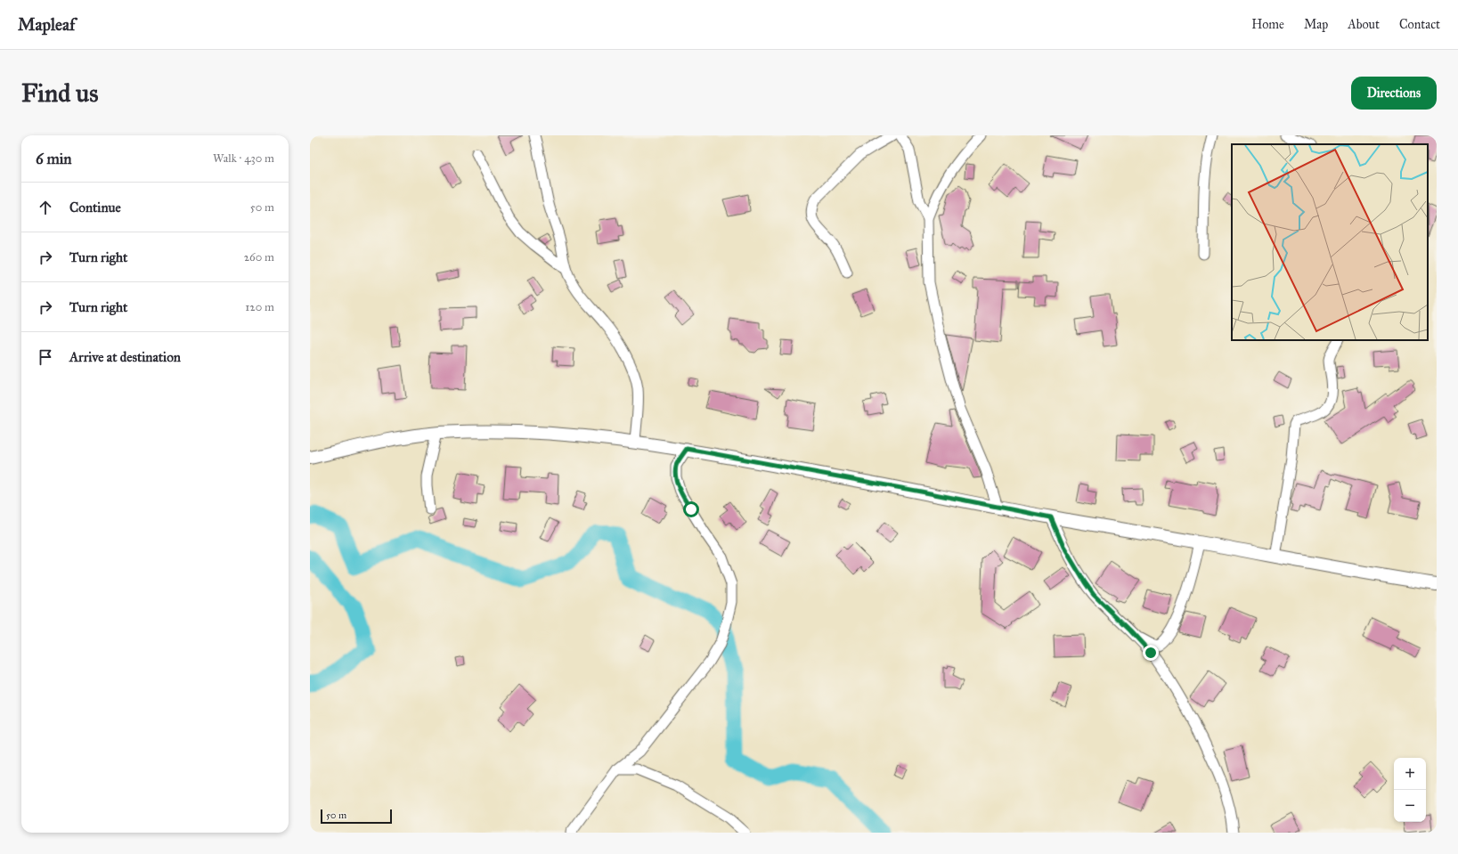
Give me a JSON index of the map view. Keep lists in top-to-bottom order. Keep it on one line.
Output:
{"scale_bar":"50 m","page":{"header":"Mapleaf","nav":["Home","Map","About","Contact"],"buttons":"Directions","title":"Find us","heading":["6 min","Walk · 430 m"],"list":[["Continue","50 m"],["Turn right","260 m"],["Turn right","120 m"],"Arrive at destination"],"map_buttons":["+","−"],"scale":"50 m"}}
